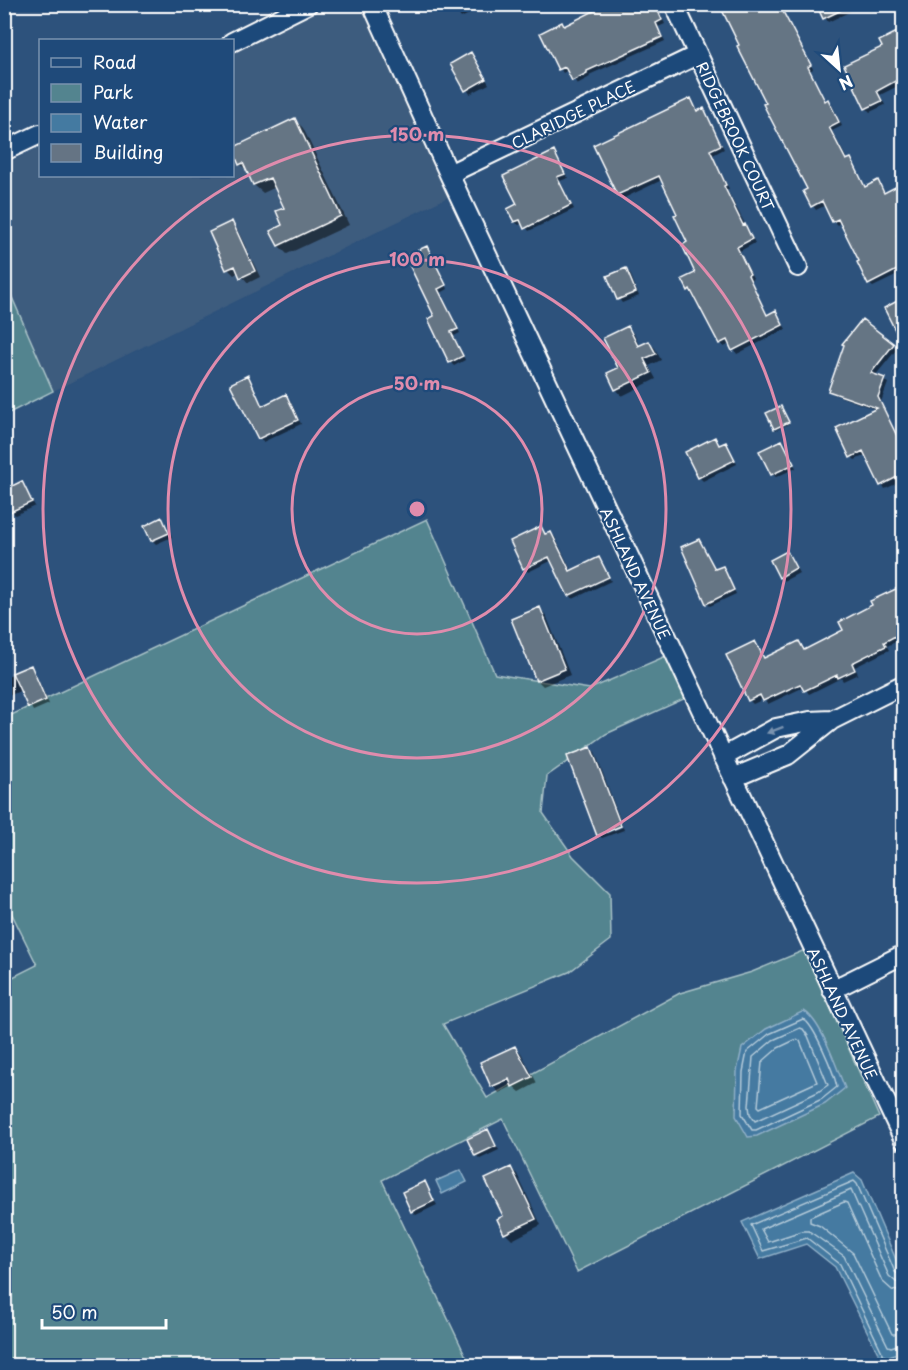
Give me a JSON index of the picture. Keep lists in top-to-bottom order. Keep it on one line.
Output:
{"streets":{"street":["CLARIDGE PLACE","RIDGEBROOK COURT","ASHLAND AVENUE"]},"crossings":[["CLARIDGE PLACE","RIDGEBROOK COURT"],["CLARIDGE PLACE","ASHLAND AVENUE"]],"legend":["Road","Park","Water","Building"],"scale_bar":"50 m","north":"bottom right","rings":["150 m","100 m","50 m"]}
